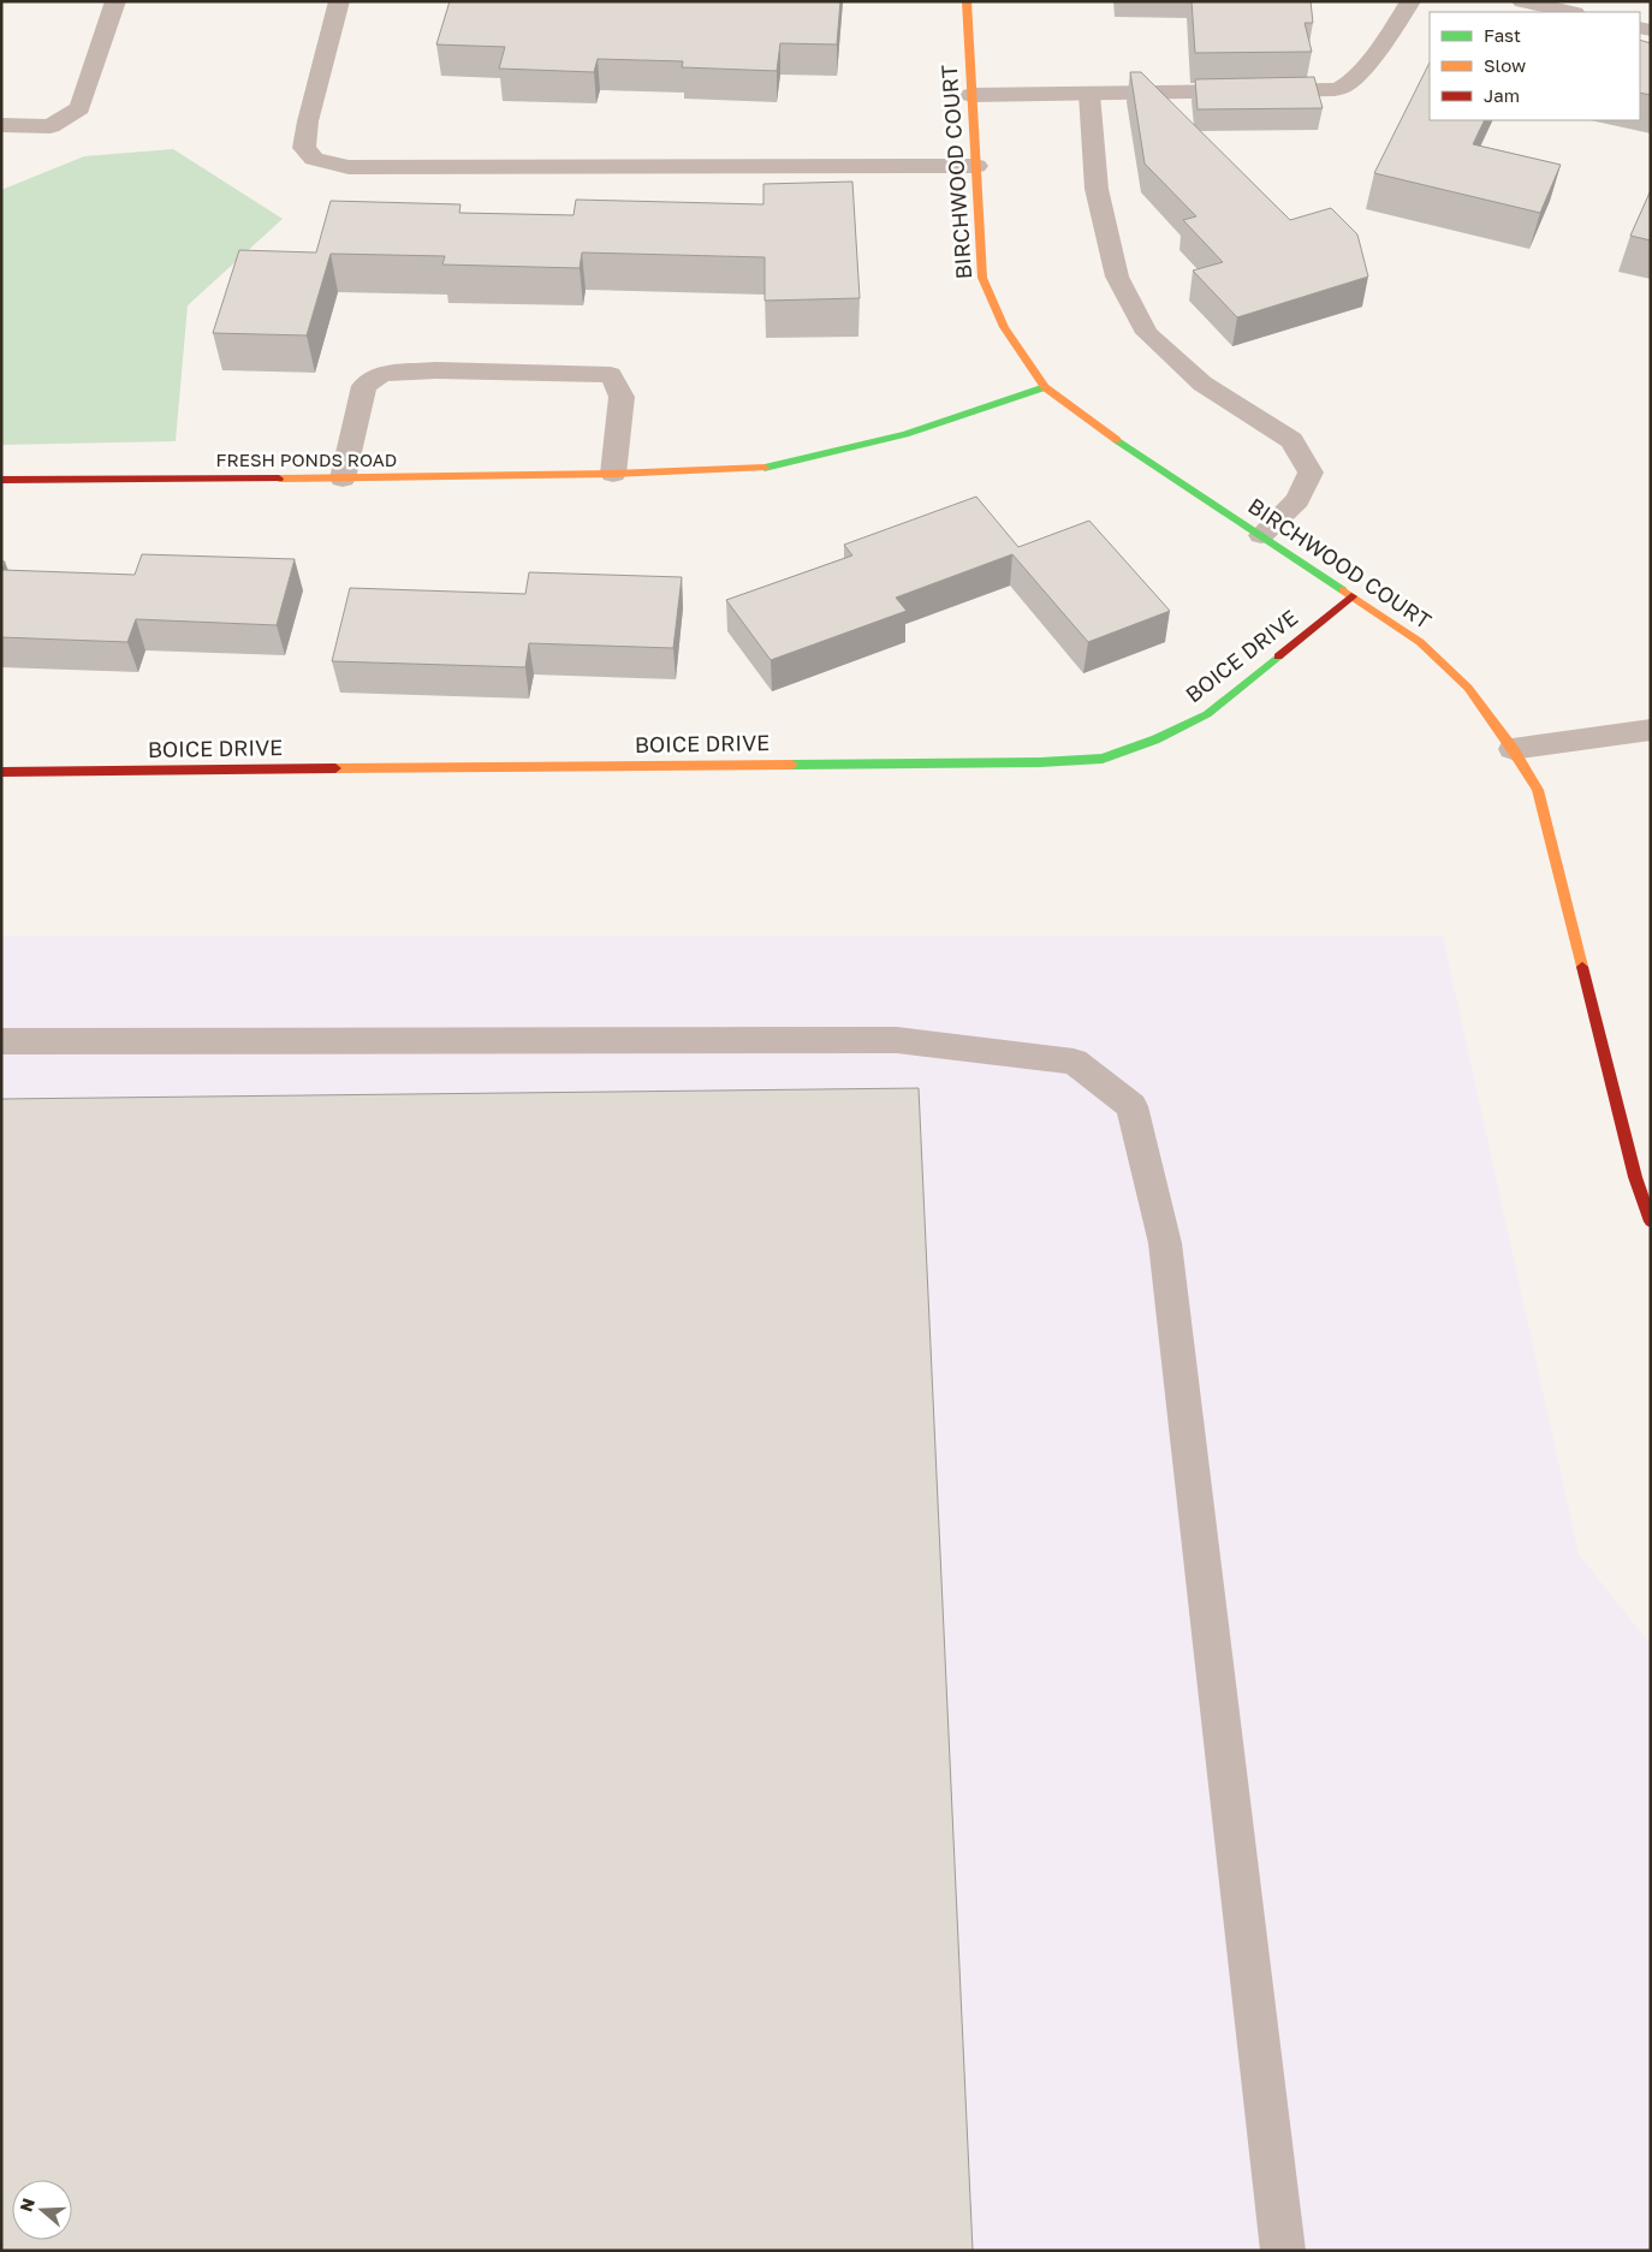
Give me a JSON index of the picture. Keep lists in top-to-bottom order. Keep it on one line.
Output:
{"streets":{"street":["BIRCHWOOD COURT","FRESH PONDS ROAD","BOICE DRIVE"]},"crossings":[["BIRCHWOOD COURT","BOICE DRIVE"]],"legend":["Fast","Slow","Jam"],"north":"left"}
